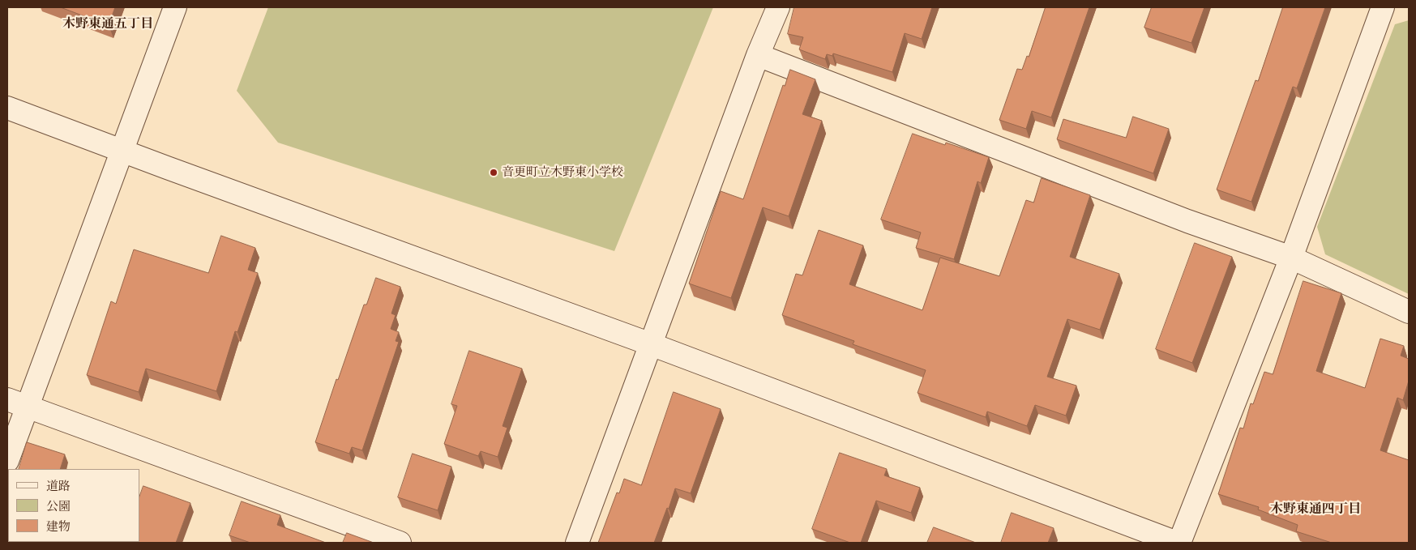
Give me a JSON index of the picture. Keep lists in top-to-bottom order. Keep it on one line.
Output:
{"districts":["木野東通五丁目","木野東通四丁目"],"places":["音更町立木野東小学校"],"legend":["道路","公園","建物"]}
